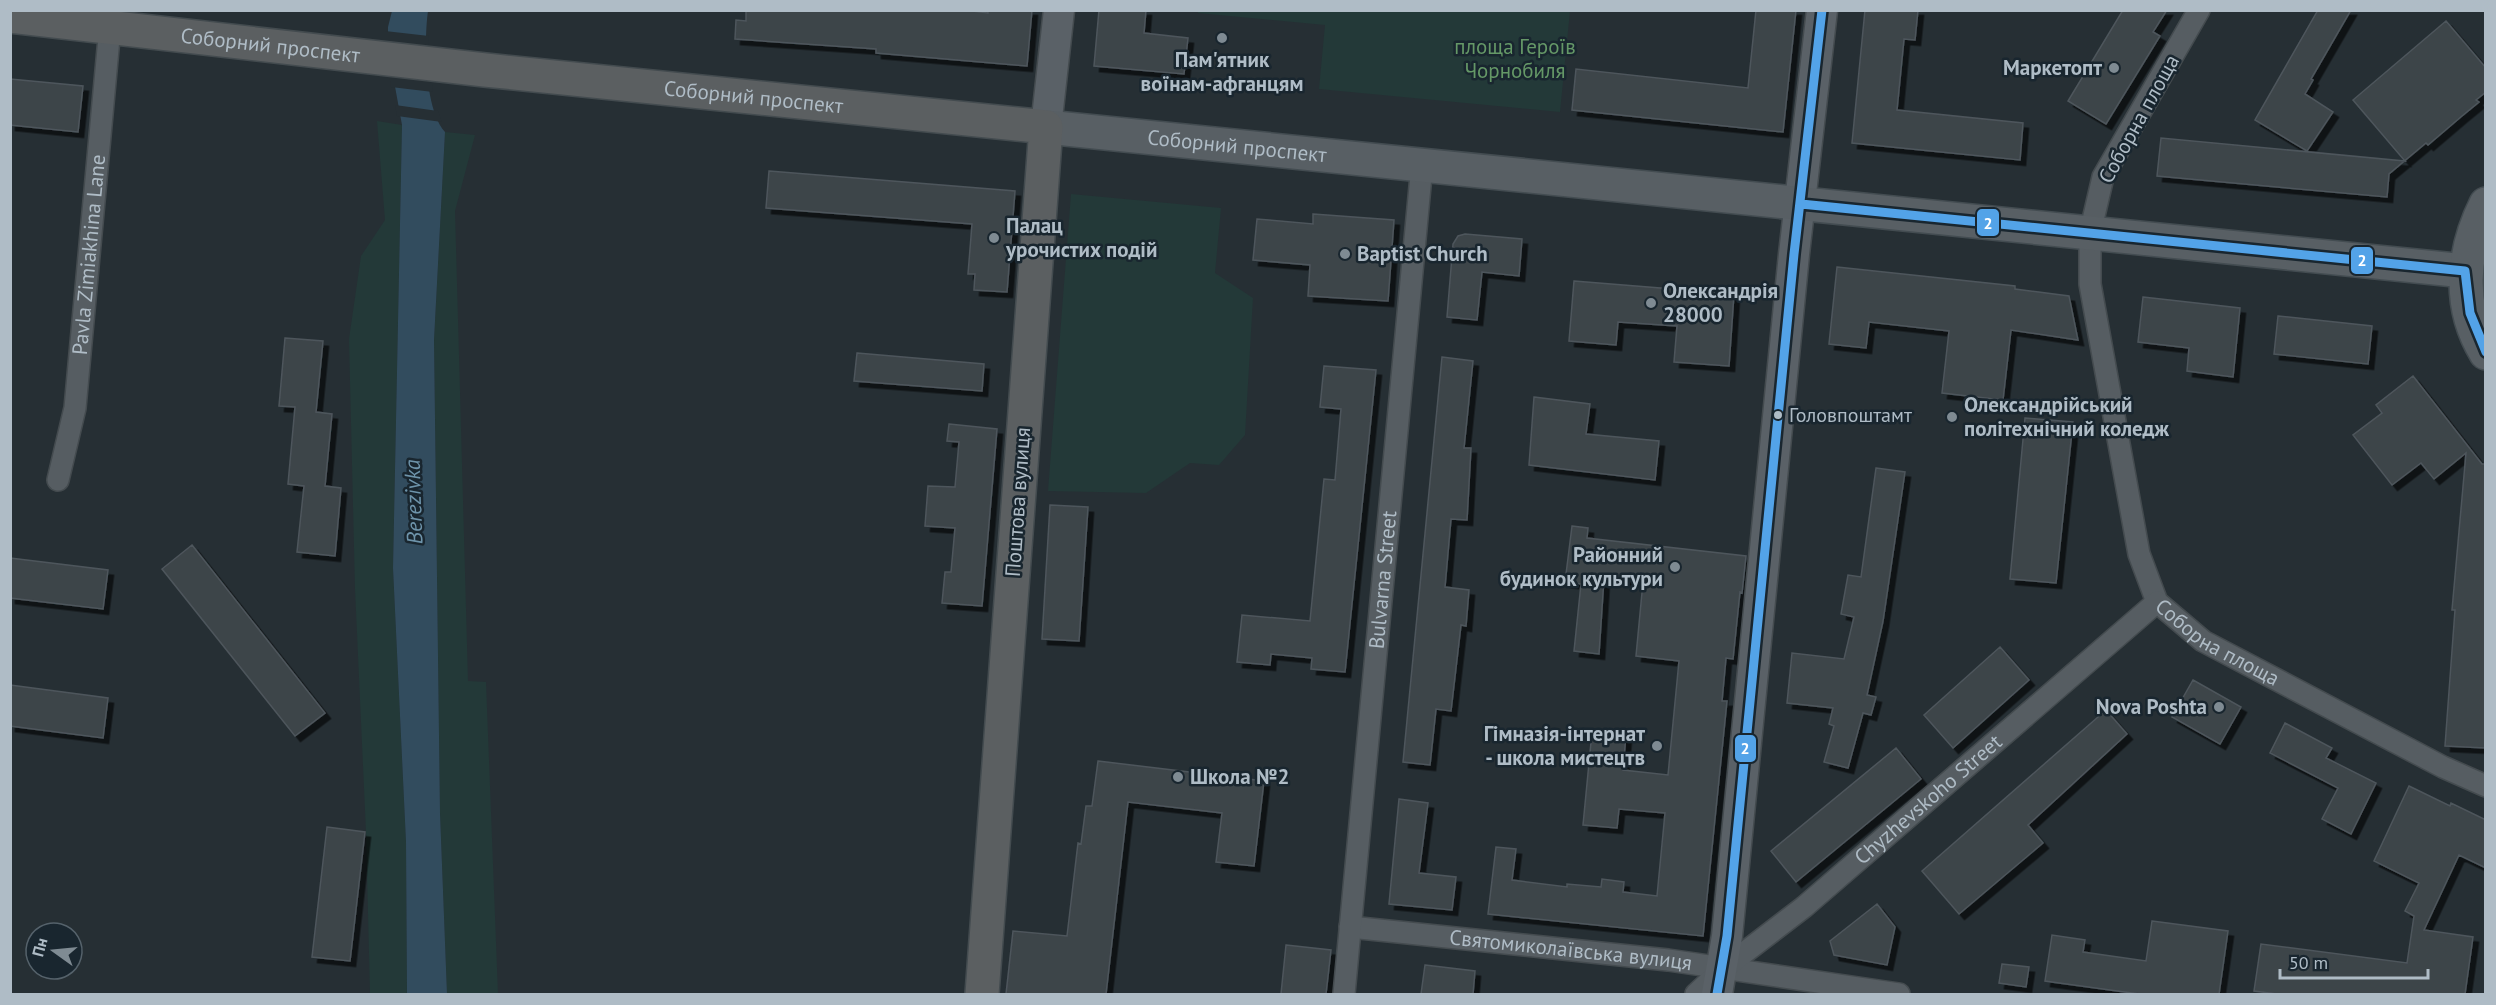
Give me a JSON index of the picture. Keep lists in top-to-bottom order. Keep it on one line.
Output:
{"streets":{"highway":["Соборний проспект","Поштова вулиця"],"street":["Соборна площа","Pavla Zimiakhina Lane","Bulvarna Street","Chyzhevskoho Street","Святомиколаївська вулиця"]},"crossings":[["Соборний проспект","Соборна площа"],["Соборний проспект","Pavla Zimiakhina Lane"],["Соборний проспект","Поштова вулиця"],["Соборний проспект","Bulvarna Street"],["Соборна площа","Chyzhevskoho Street"],["Bulvarna Street","Святомиколаївська вулиця"],["Chyzhevskoho Street","Святомиколаївська вулиця"]],"water":["Berezivka"],"parks":["площа Героїв Чорнобиля"],"places":["Пам'ятник воїнам-афганцям","Маркетопт","Палац урочистих подій","Baptist Church","Олександрія 28000","Головпоштамт","Олександрійський політехнічний коледж","Районний будинок культури","Nova Poshta","Гімназія-інтернат - школа мистецтв","Школа №2"],"lines":["transit line 2"],"scale_bar":"50 m","north":"left"}
